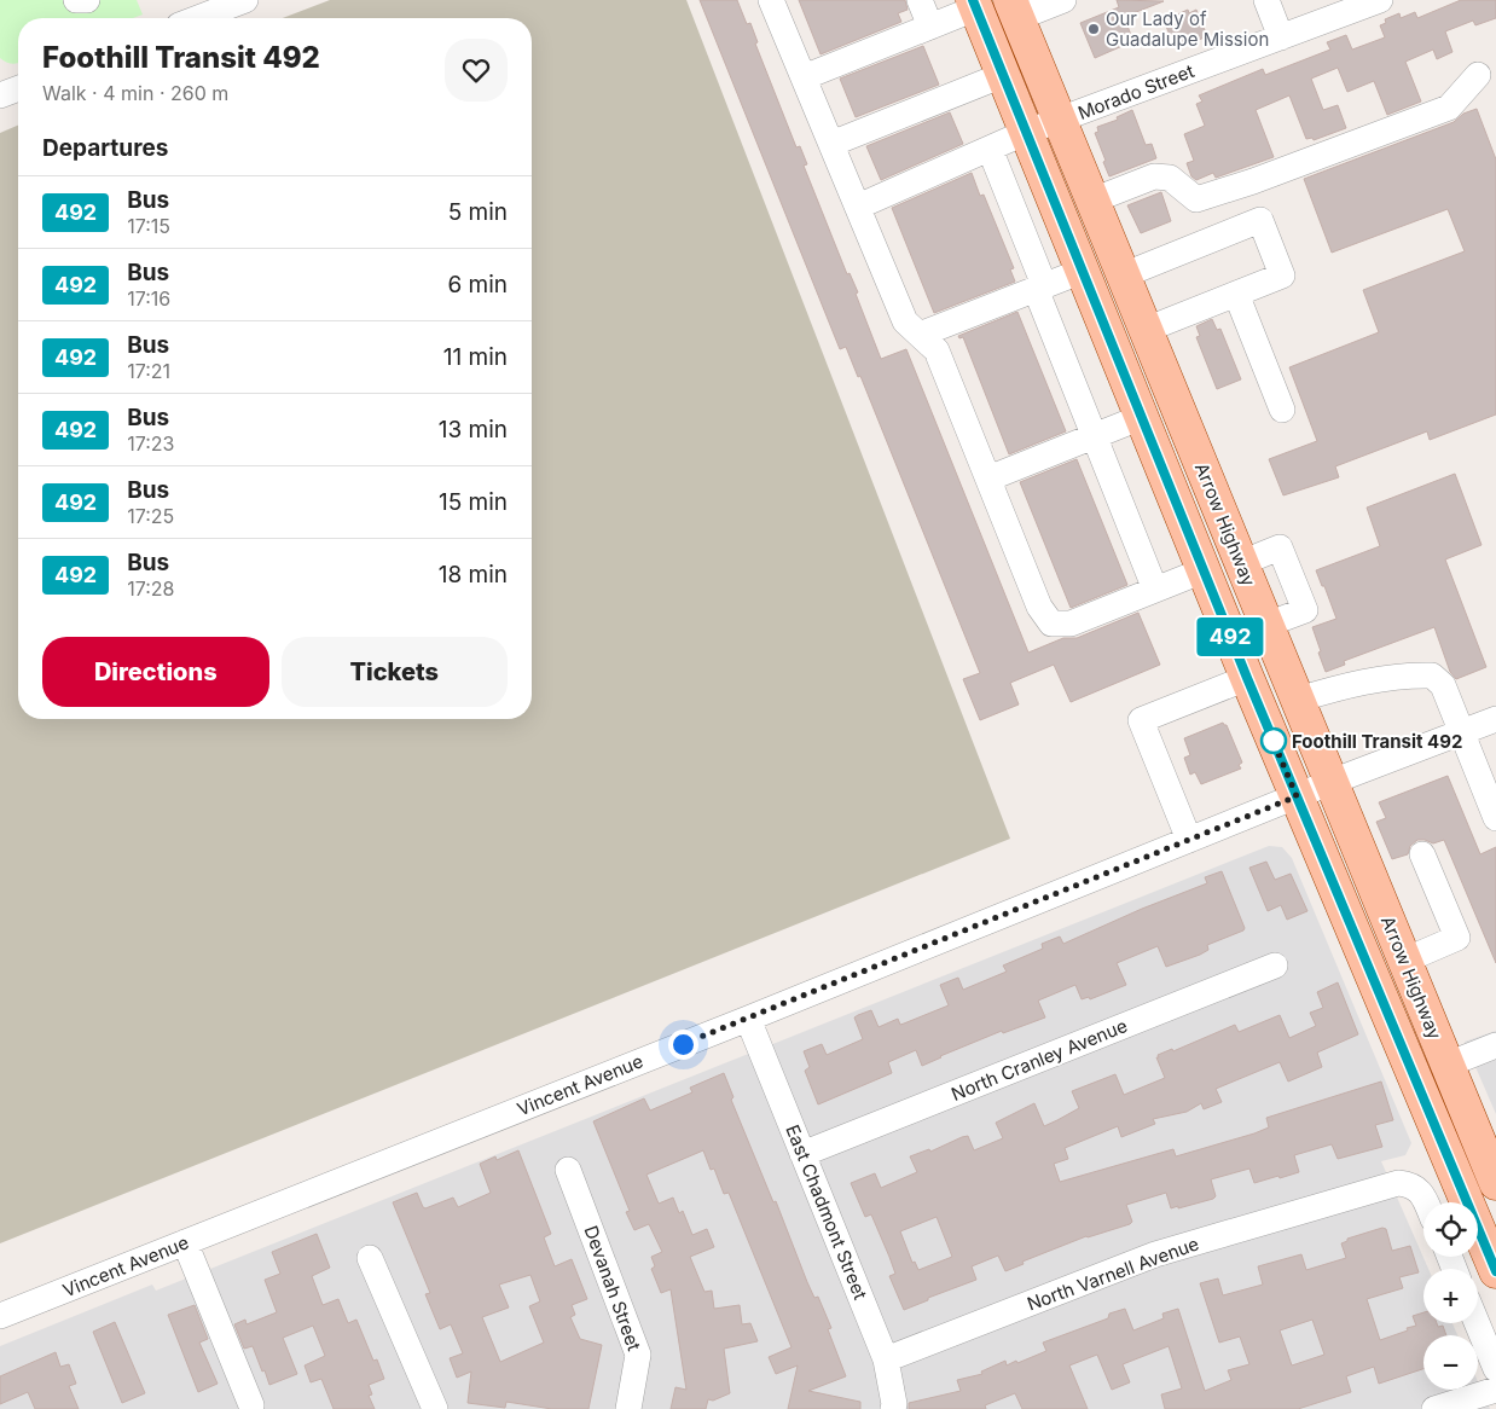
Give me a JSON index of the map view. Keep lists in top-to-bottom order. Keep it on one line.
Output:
{"streets":{"main road":["Arrow Highway"],"street":["Morado Street","North Cranley Avenue","Vincent Avenue","East Chadmont Street","North Varnell Avenue","Devanah Street"]},"crossings":[["Morado Street","Arrow Highway"],["Arrow Highway","Vincent Avenue"],["North Cranley Avenue","East Chadmont Street"],["Vincent Avenue","East Chadmont Street"],["East Chadmont Street","North Varnell Avenue"]],"places":["Our Lady of Guadalupe Mission","Foothill Transit 492"],"lines":["bus line 492"],"page":{"on_map":"492","heading":[["Foothill Transit 492","Walk · 4 min · 260 m"],"Departures"],"list":[{"mark":"492","name":"Bus","note":"17:15","value":"5 min"},{"mark":"492","name":"Bus","note":"17:16","value":"6 min"},{"mark":"492","name":"Bus","note":"17:21","value":"11 min"},{"mark":"492","name":"Bus","note":"17:23","value":"13 min"},{"mark":"492","name":"Bus","note":"17:25","value":"15 min"},{"mark":"492","name":"Bus","note":"17:28","value":"18 min"}],"buttons":["Directions","Tickets"],"map_buttons":["+","−"]}}
